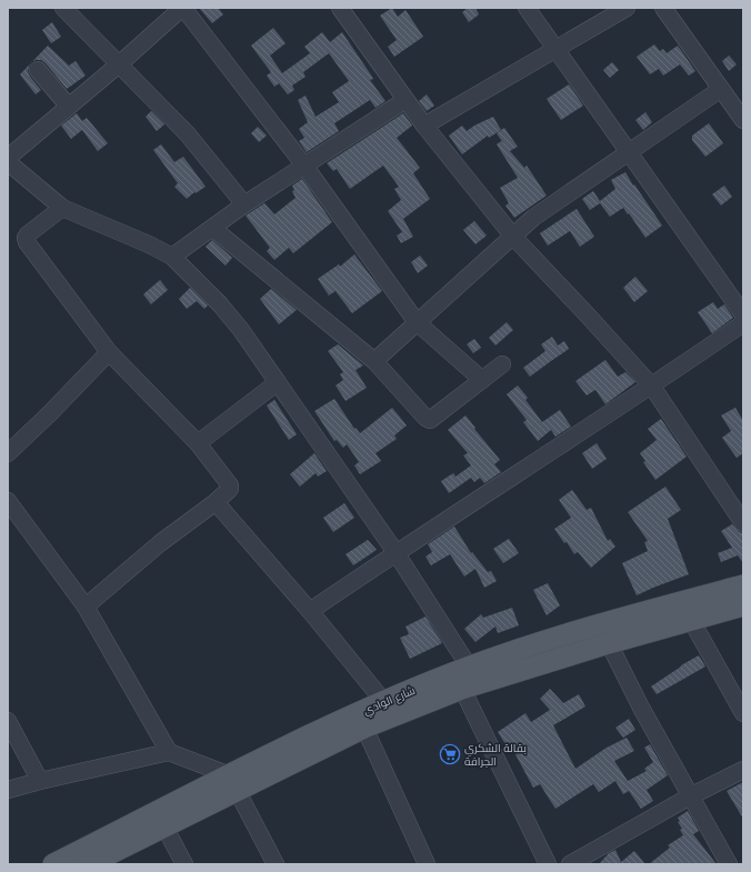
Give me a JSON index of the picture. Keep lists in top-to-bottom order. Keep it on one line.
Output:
{"streets":{"main road":["شارع الوادي"]},"places":{"supermarket":["بقالة الشكري الجرافة"]}}
